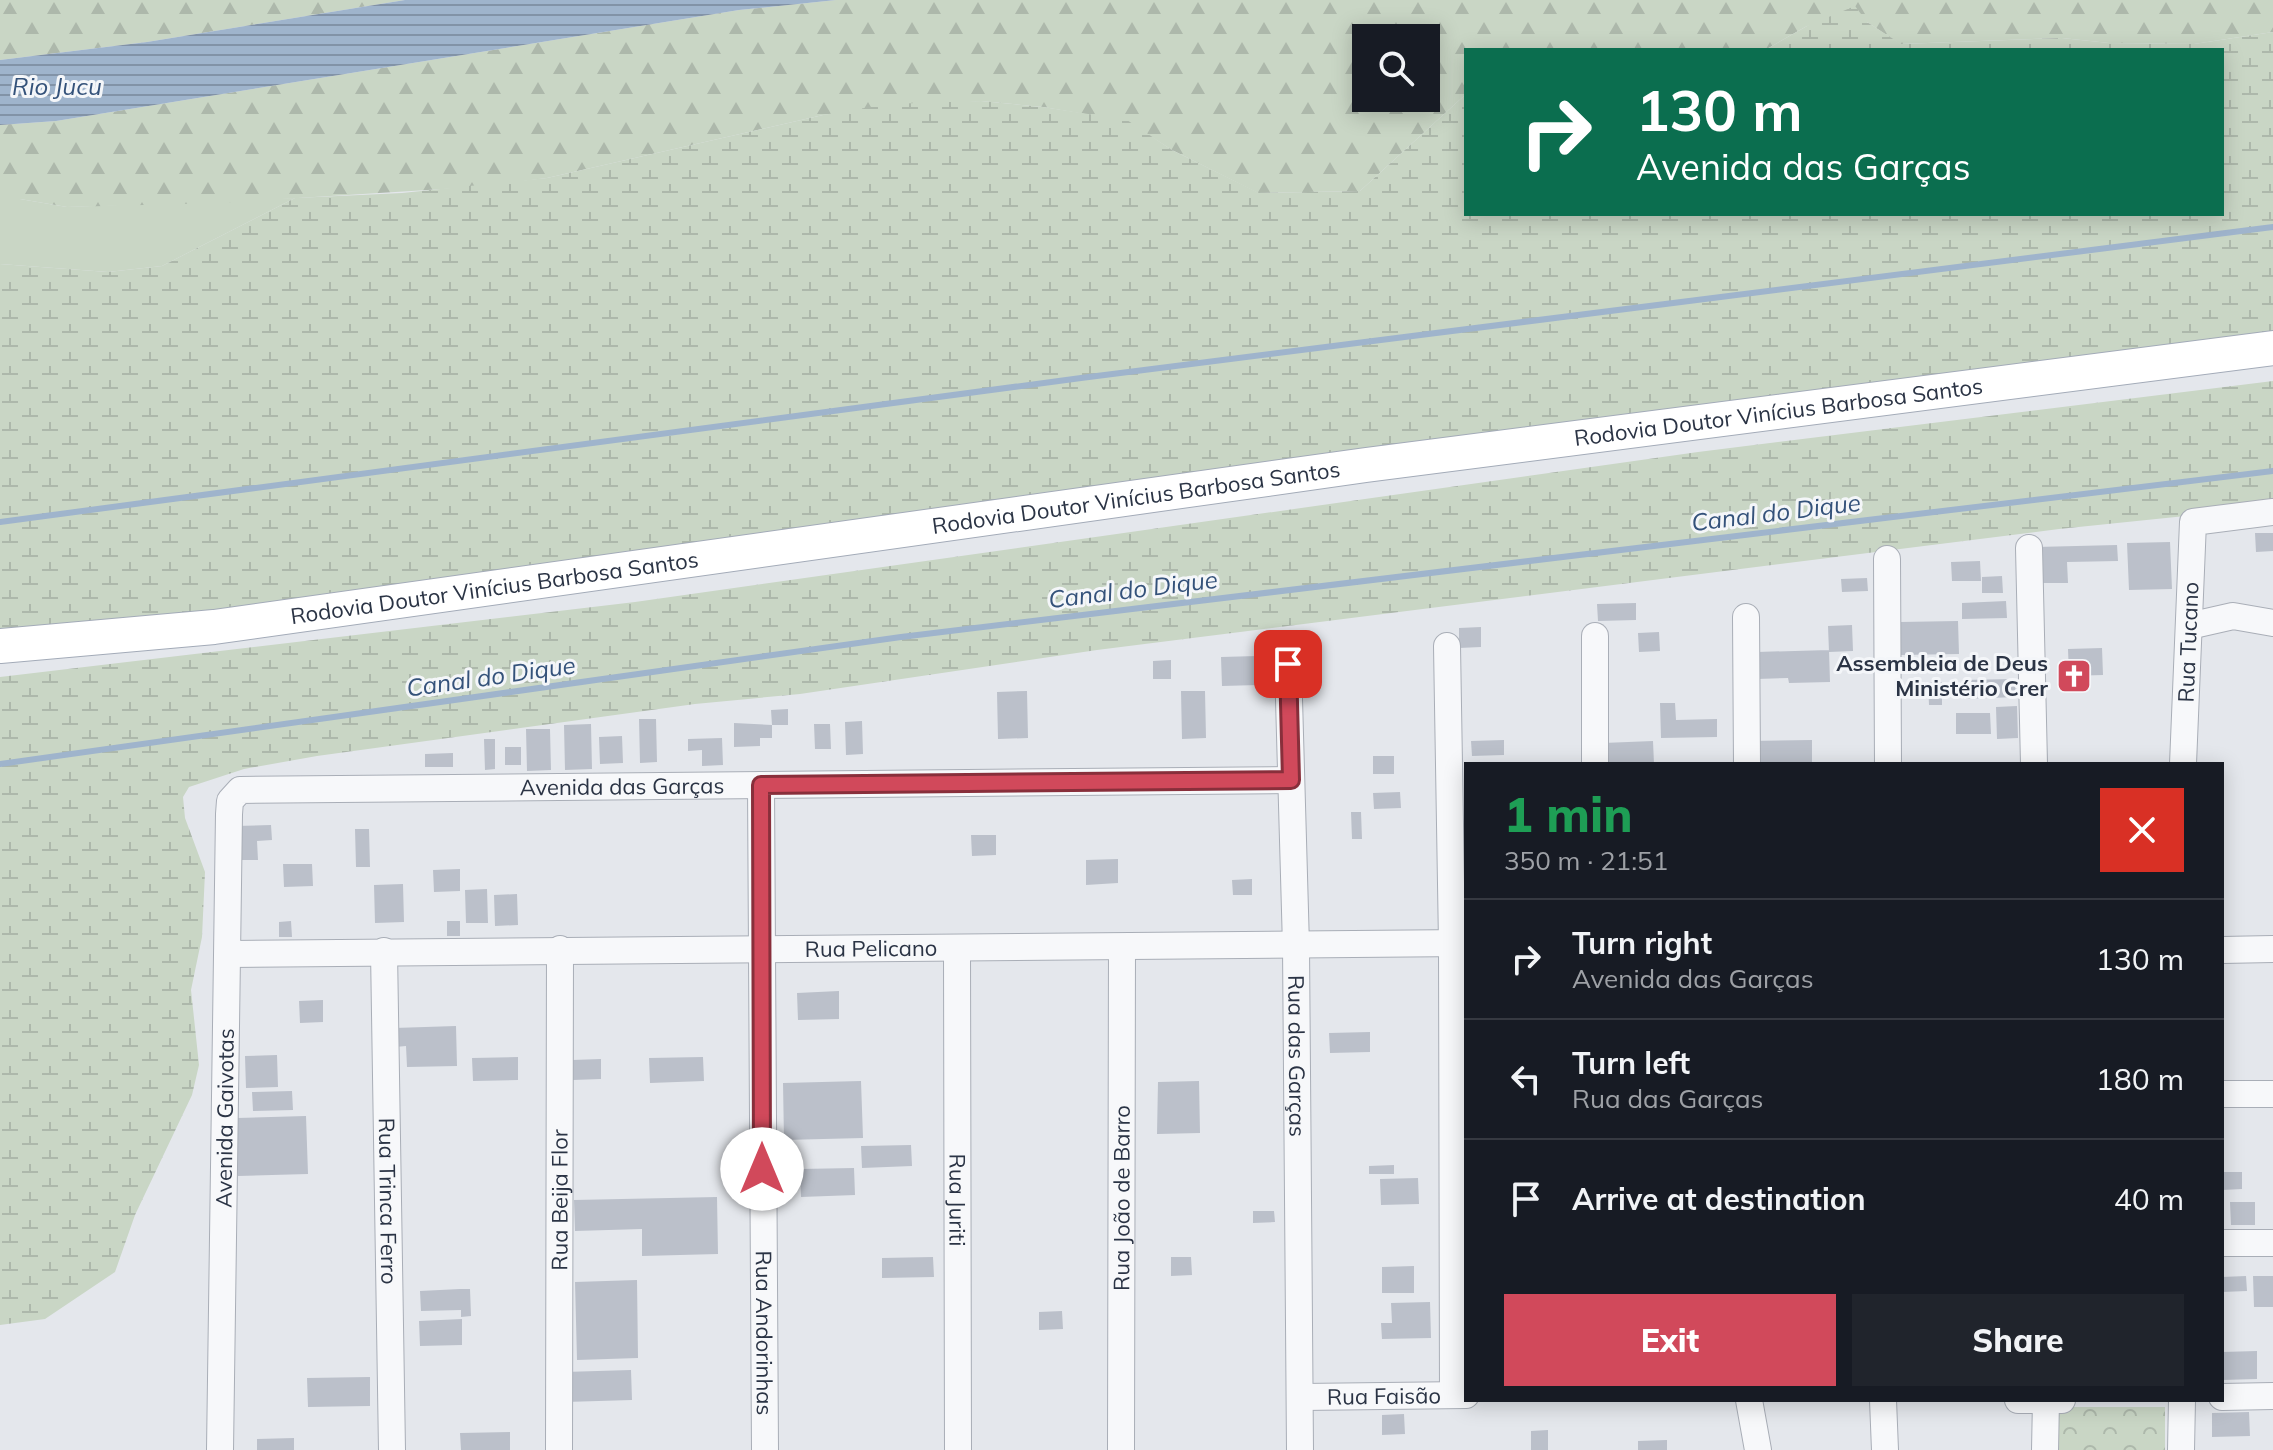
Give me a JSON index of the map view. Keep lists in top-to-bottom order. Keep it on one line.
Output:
{"streets":{"main road":["Rodovia Doutor Vinícius Barbosa Santos"],"street":["Rua Tucano","Avenida das Garças","Rua Pelicano","Rua das Garças","Avenida Gaivotas","Rua João de Barro","Rua Beija Flor","Rua Juriti","Rua Trinca Ferro","Rua Andorinhas","Rua Faisão"]},"crossings":[["Avenida das Garças","Rua das Garças"],["Avenida das Garças","Avenida Gaivotas"],["Avenida das Garças","Rua Andorinhas"],["Rua Pelicano","Rua das Garças"],["Rua Pelicano","Avenida Gaivotas"],["Rua Pelicano","Rua João de Barro"],["Rua Pelicano","Rua Beija Flor"],["Rua Pelicano","Rua Juriti"],["Rua Pelicano","Rua Trinca Ferro"],["Rua Pelicano","Rua Andorinhas"],["Rua das Garças","Rua Faisão"]],"water":["Rio Jucu","Canal do Dique"],"places":{"church":["Assembleia de Deus Ministério Crer"]},"page":{"turn":["130 m","Avenida das Garças"],"heading":["1 min","350 m · 21:51"],"list":[{"name":"Turn right","note":"Avenida das Garças","value":"130 m"},{"name":"Turn left","note":"Rua das Garças","value":"180 m"},{"name":"Arrive at destination","value":"40 m"}],"buttons":["Exit","Share"]}}
